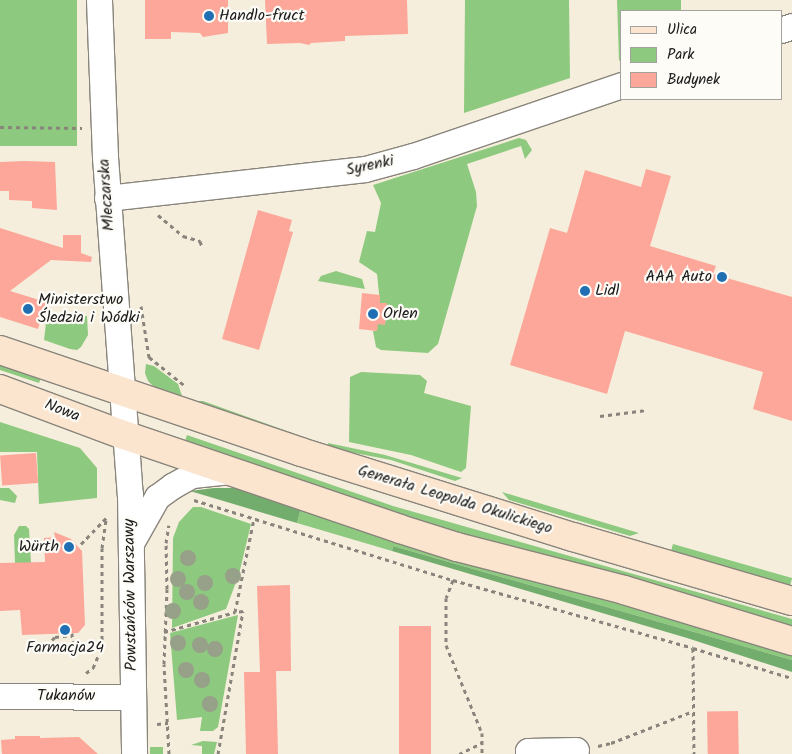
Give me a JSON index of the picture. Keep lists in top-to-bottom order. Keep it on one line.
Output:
{"streets":{"main road":["Nowa","Generała Leopolda Okulickiego"],"street":["Syrenki","Mleczarska","Powstańców Warszawy","Tukanów"]},"crossings":[["Syrenki","Mleczarska"],["Mleczarska","Nowa"],["Mleczarska","Generała Leopolda Okulickiego"],["Mleczarska","Powstańców Warszawy"],["Nowa","Powstańców Warszawy"],["Powstańców Warszawy","Tukanów"]],"places":["Handlo-fruct","AAA Auto","Lidl","Ministerstwo Śledzia i Wódki","Orlen","Würth","Farmacja24"],"legend":["Ulica","Park","Budynek"]}
